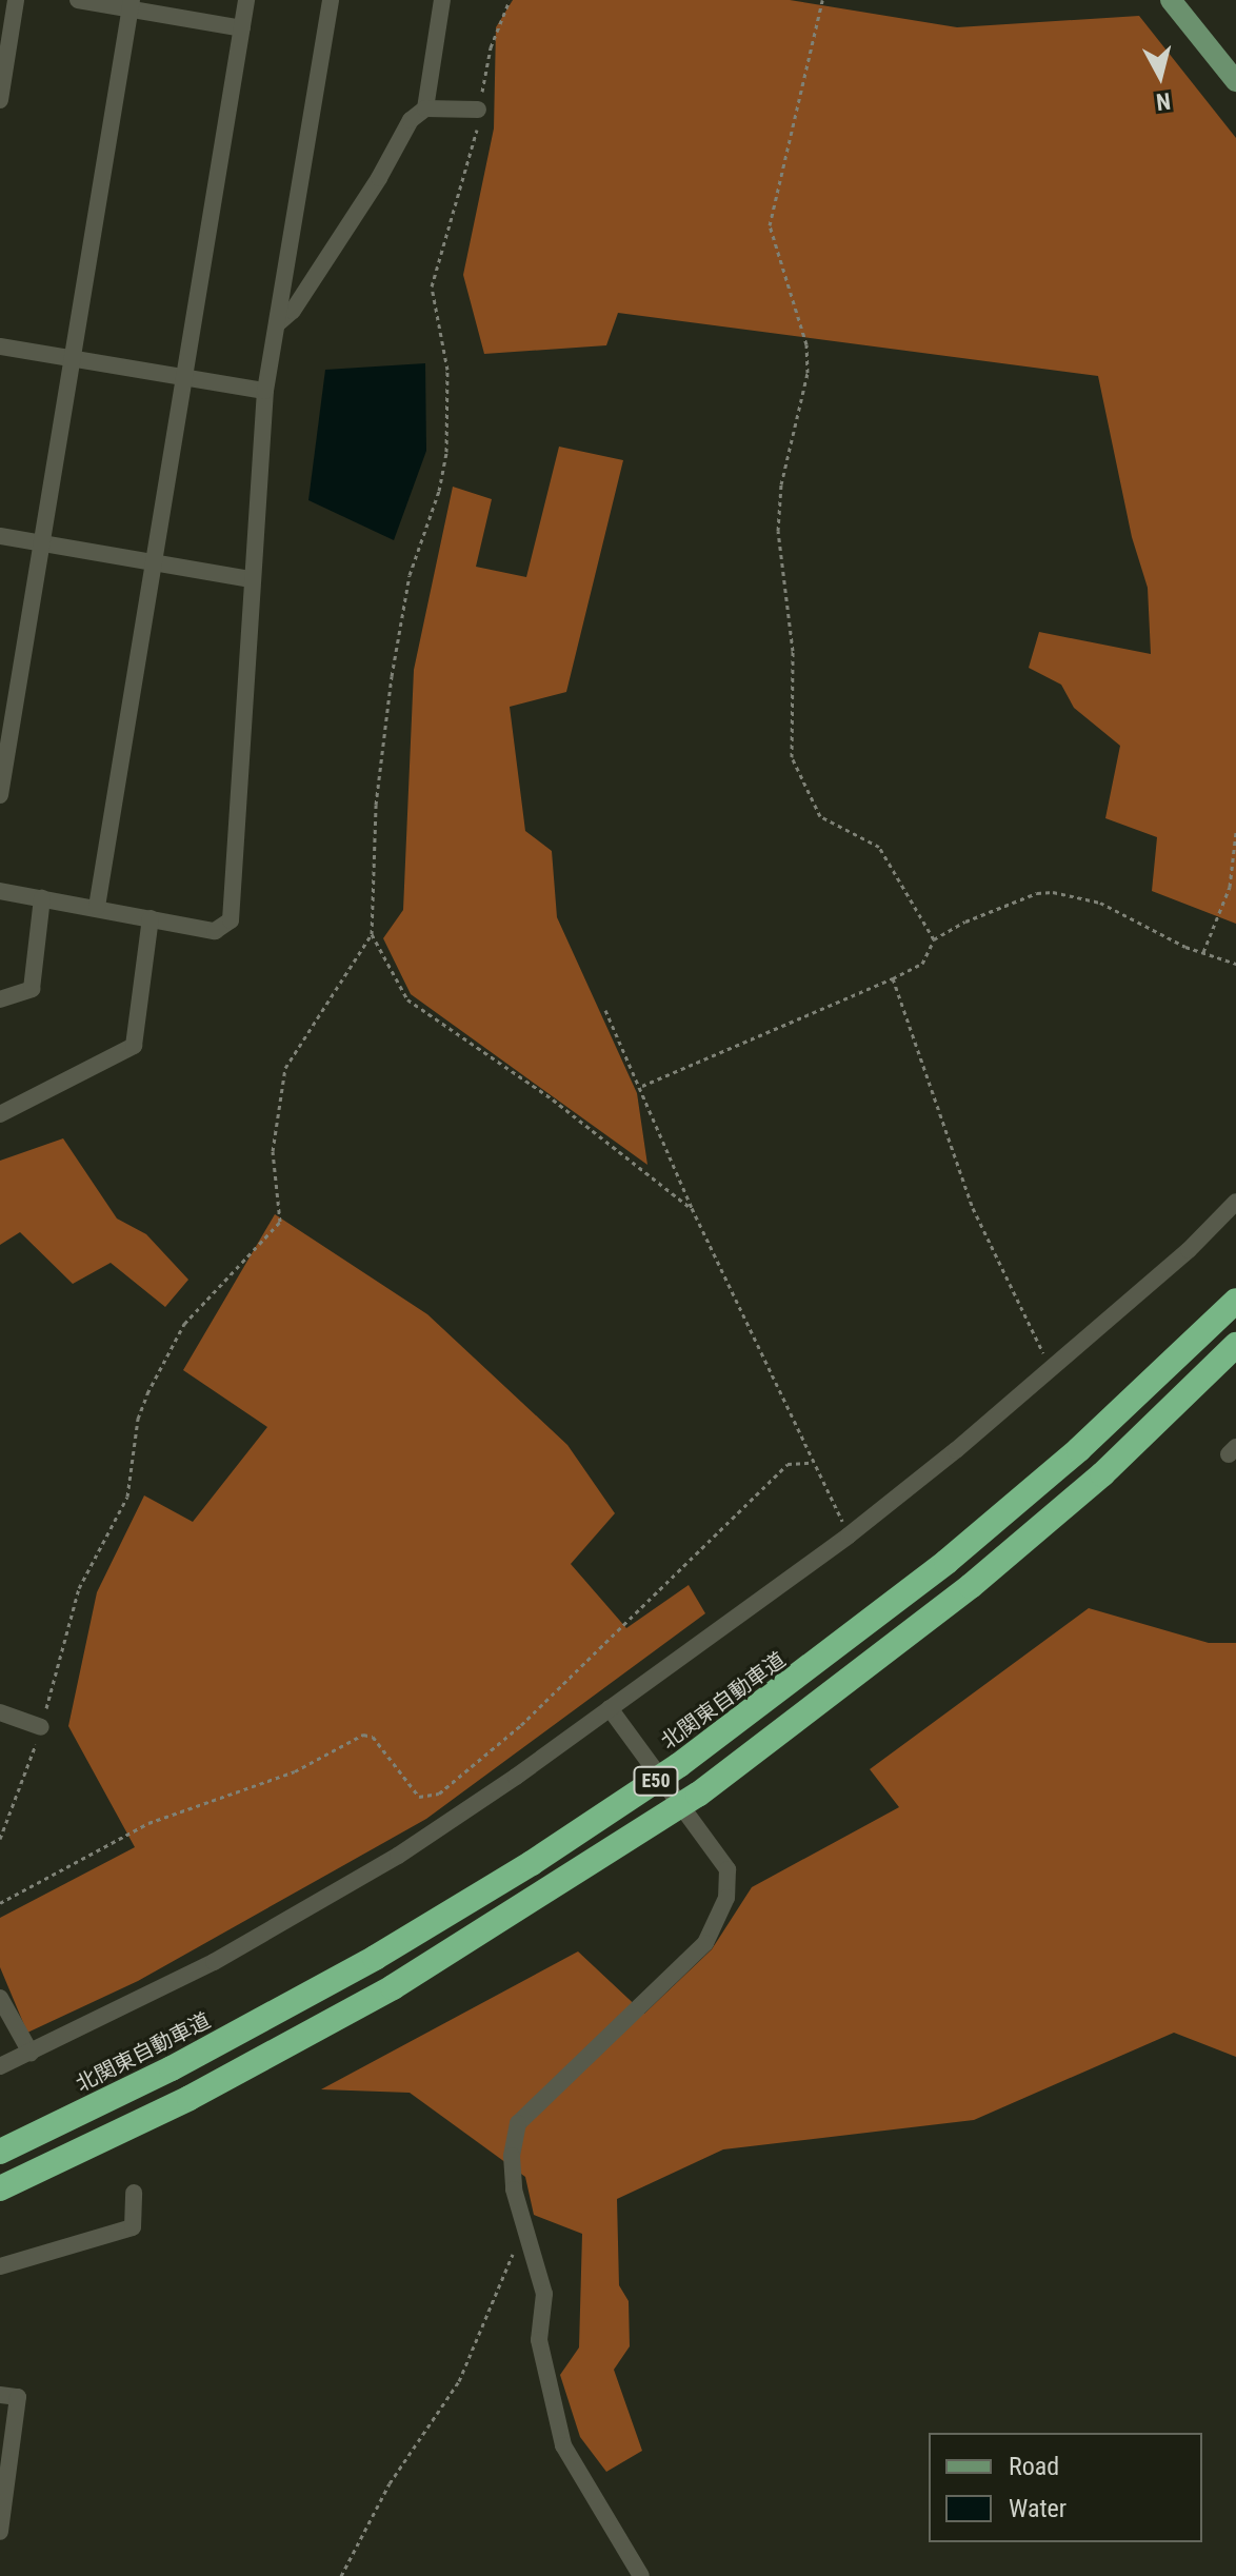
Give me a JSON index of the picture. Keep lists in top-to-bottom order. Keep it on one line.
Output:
{"streets":{"highway":["北関東自動車道","E50"]},"legend":["Road","Water"],"north":"bottom"}
